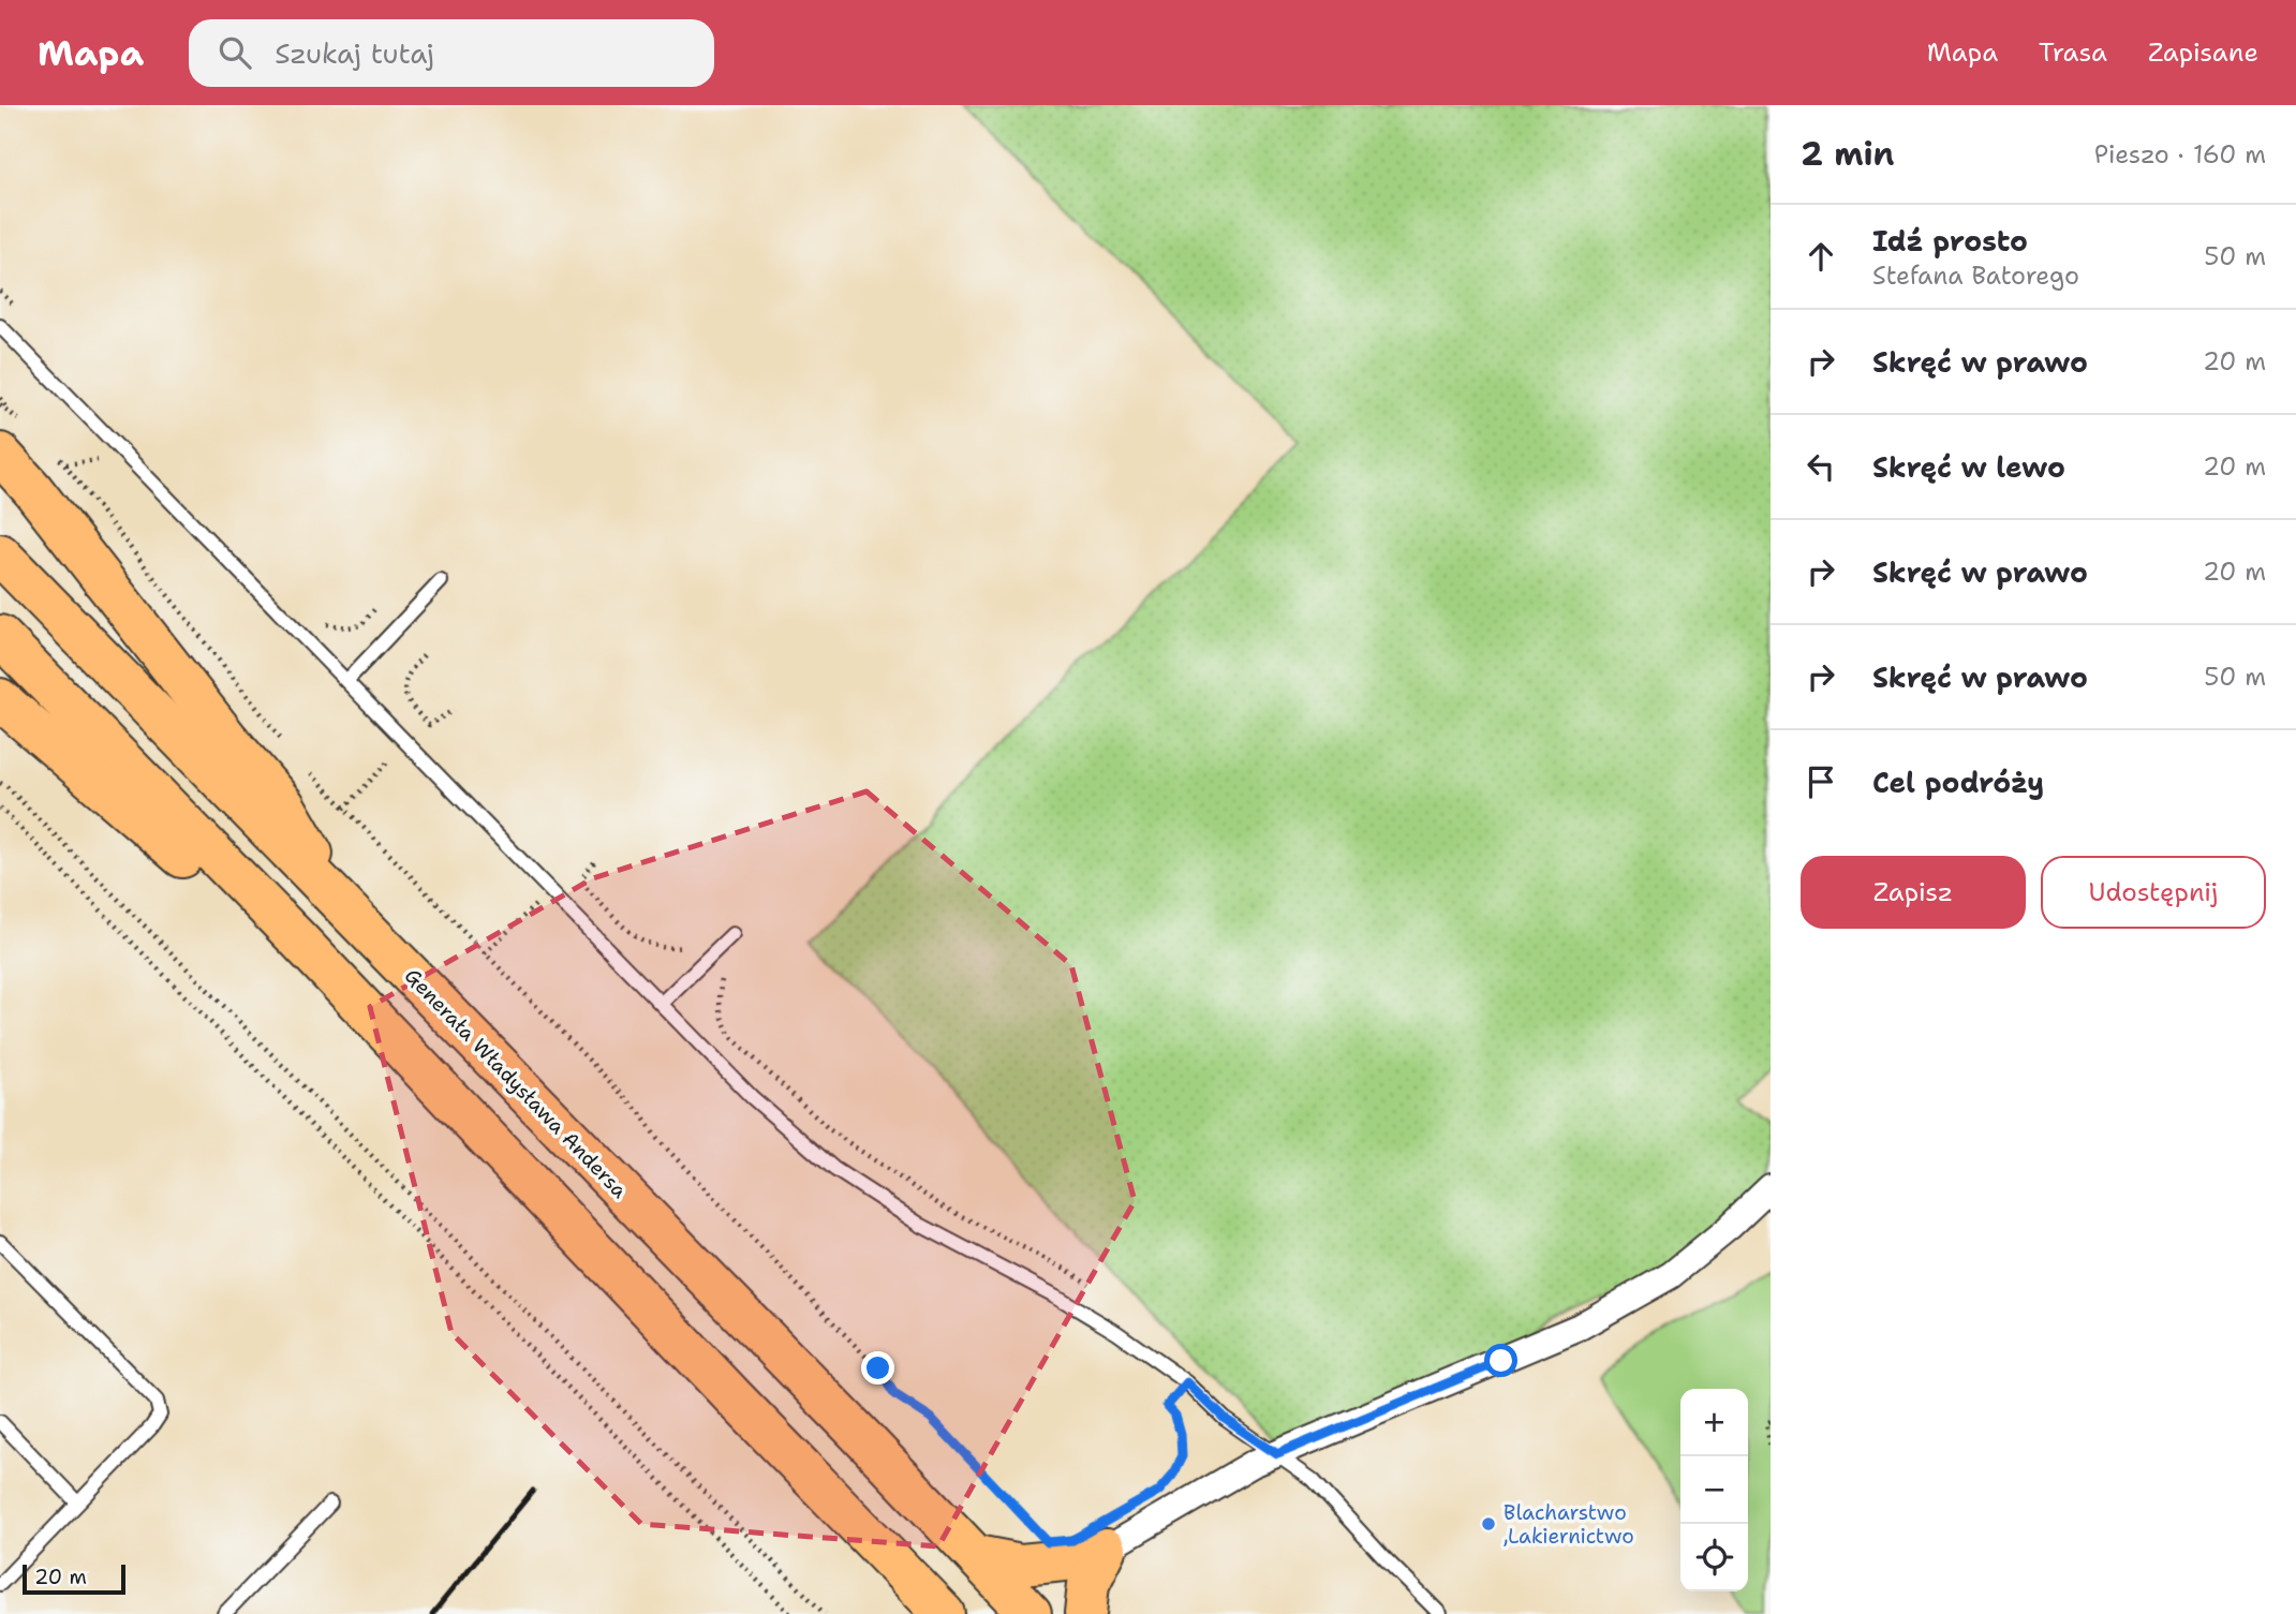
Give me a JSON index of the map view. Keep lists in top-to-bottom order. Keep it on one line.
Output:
{"streets":{"highway":["Generała Władysława Andersa"]},"places":["Blacharstwo ,Lakiernictwo"],"scale_bar":"20 m","page":{"header":"Mapa","search":"Szukaj tutaj","nav":["Mapa","Trasa","Zapisane"],"heading":["2 min","Pieszo · 160 m"],"list":[["Idź prosto","Stefana Batorego","50 m"],["Skręć w prawo","20 m"],["Skręć w lewo","20 m"],["Skręć w prawo","20 m"],["Skręć w prawo","50 m"],"Cel podróży"],"buttons":["Zapisz","Udostępnij"],"map_buttons":["+","−"],"scale":"20 m"}}
